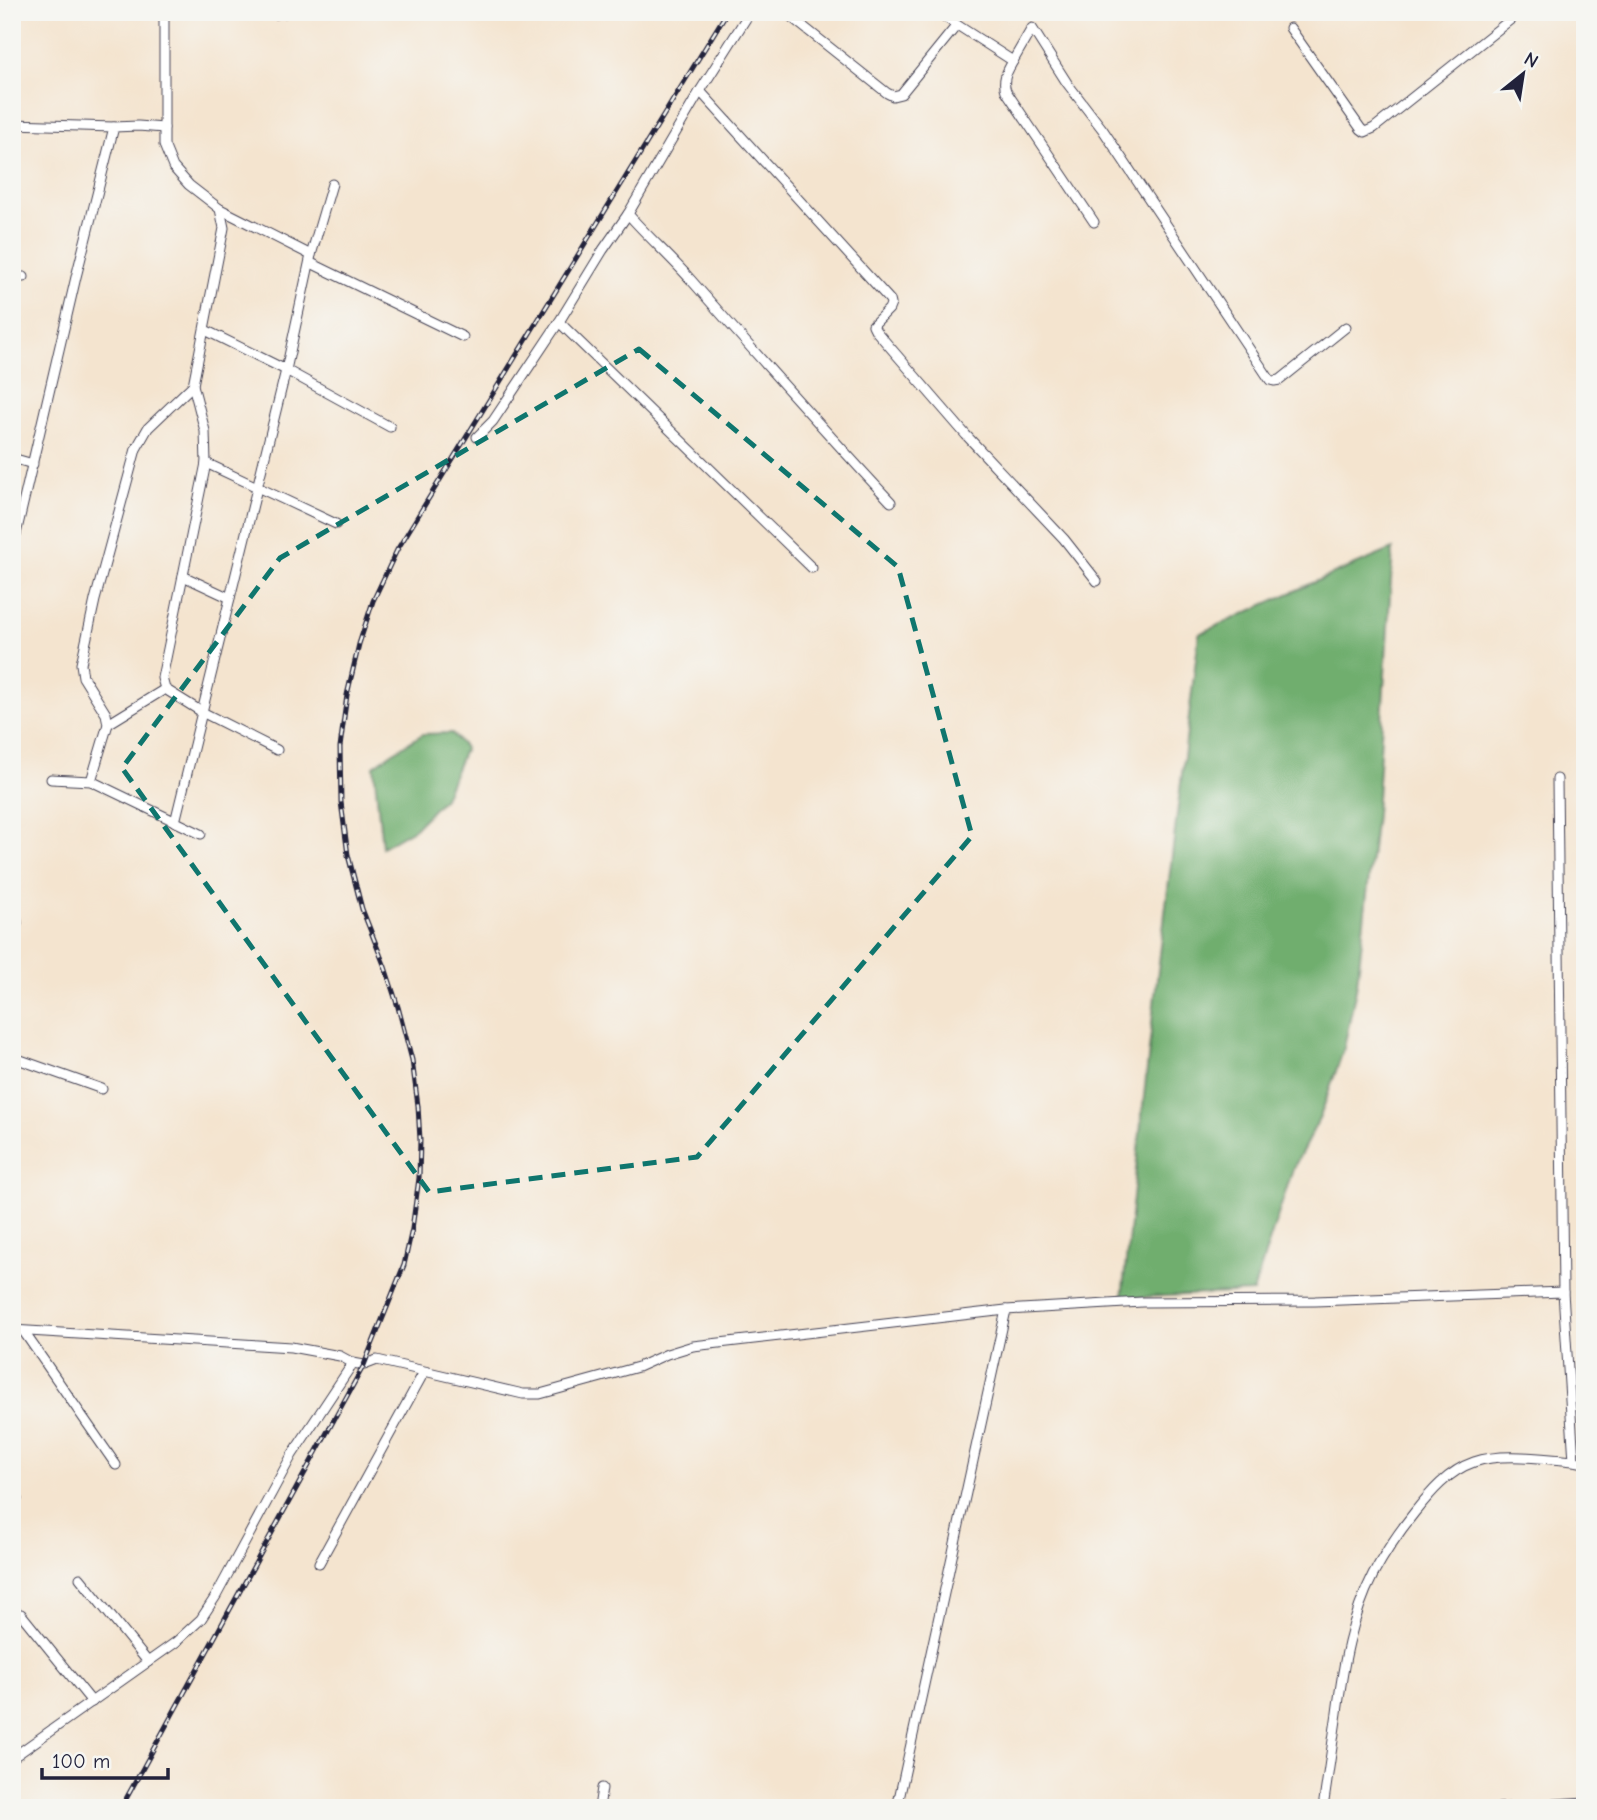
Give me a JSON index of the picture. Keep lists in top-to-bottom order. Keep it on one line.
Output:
{"scale_bar":"100 m","north":"top right"}
